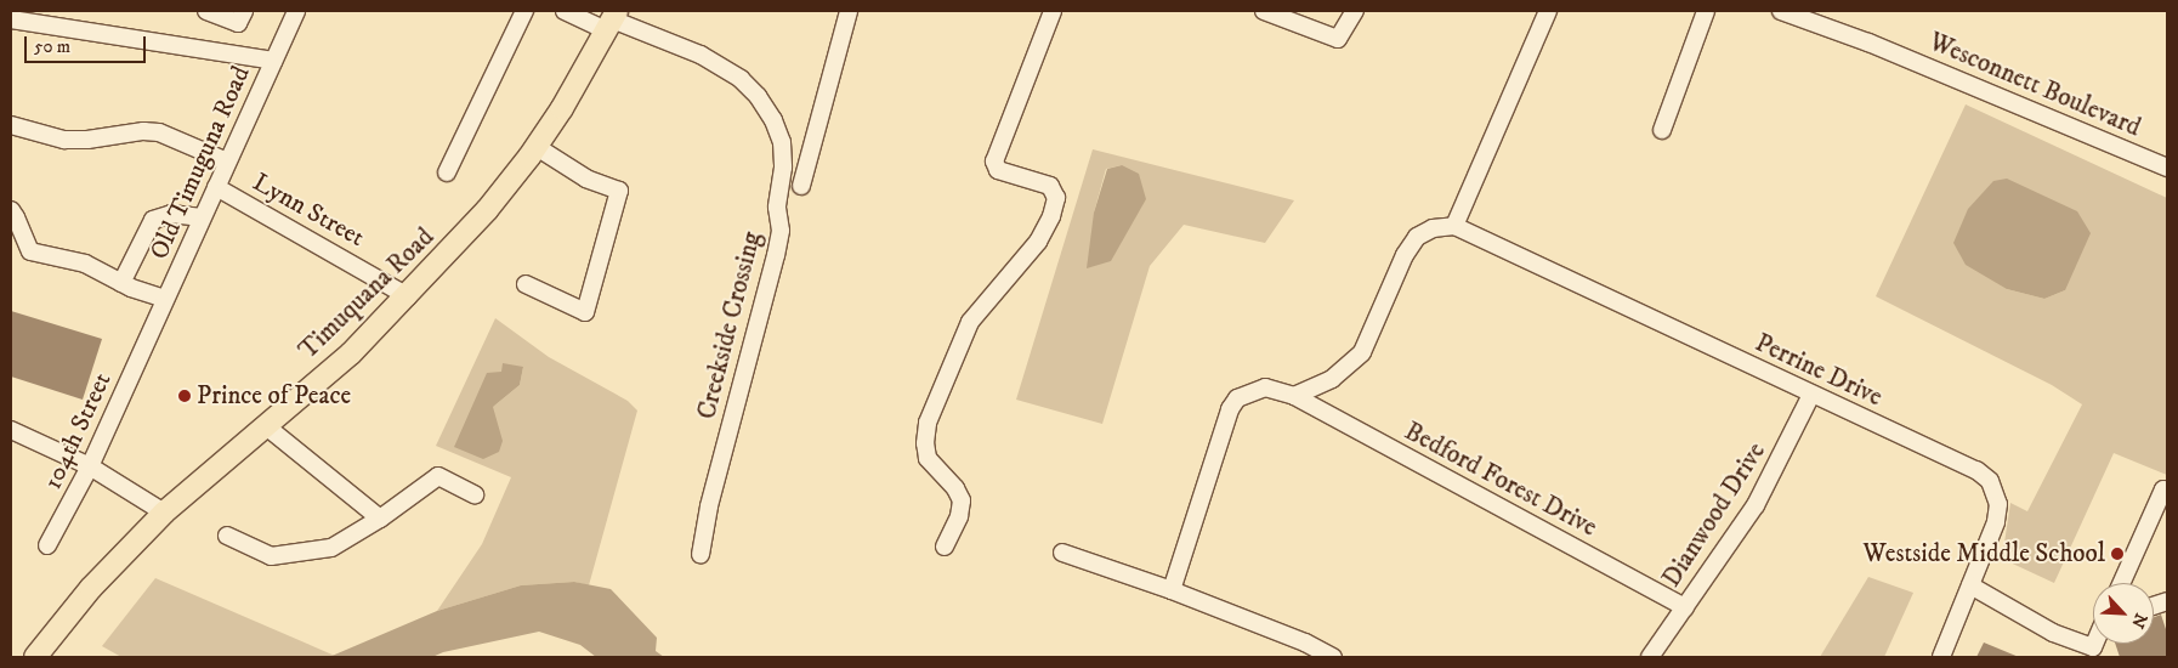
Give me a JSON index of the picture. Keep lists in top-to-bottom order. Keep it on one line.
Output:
{"streets":{"main road":["Timuquana Road"],"street":["Wesconnett Boulevard","Old Timuguna Road","Lynn Street","Creekside Crossing","Perrine Drive","104th Street","Bedford Forest Drive","Dianwood Drive"]},"crossings":[["Old Timuguna Road","Lynn Street"],["Old Timuguna Road","104th Street"],["Lynn Street","Timuquana Road"],["Timuquana Road","Creekside Crossing"],["Perrine Drive","Dianwood Drive"],["Bedford Forest Drive","Dianwood Drive"]],"places":["Prince of Peace","Westside Middle School"],"scale_bar":"50 m","north":"bottom right"}
